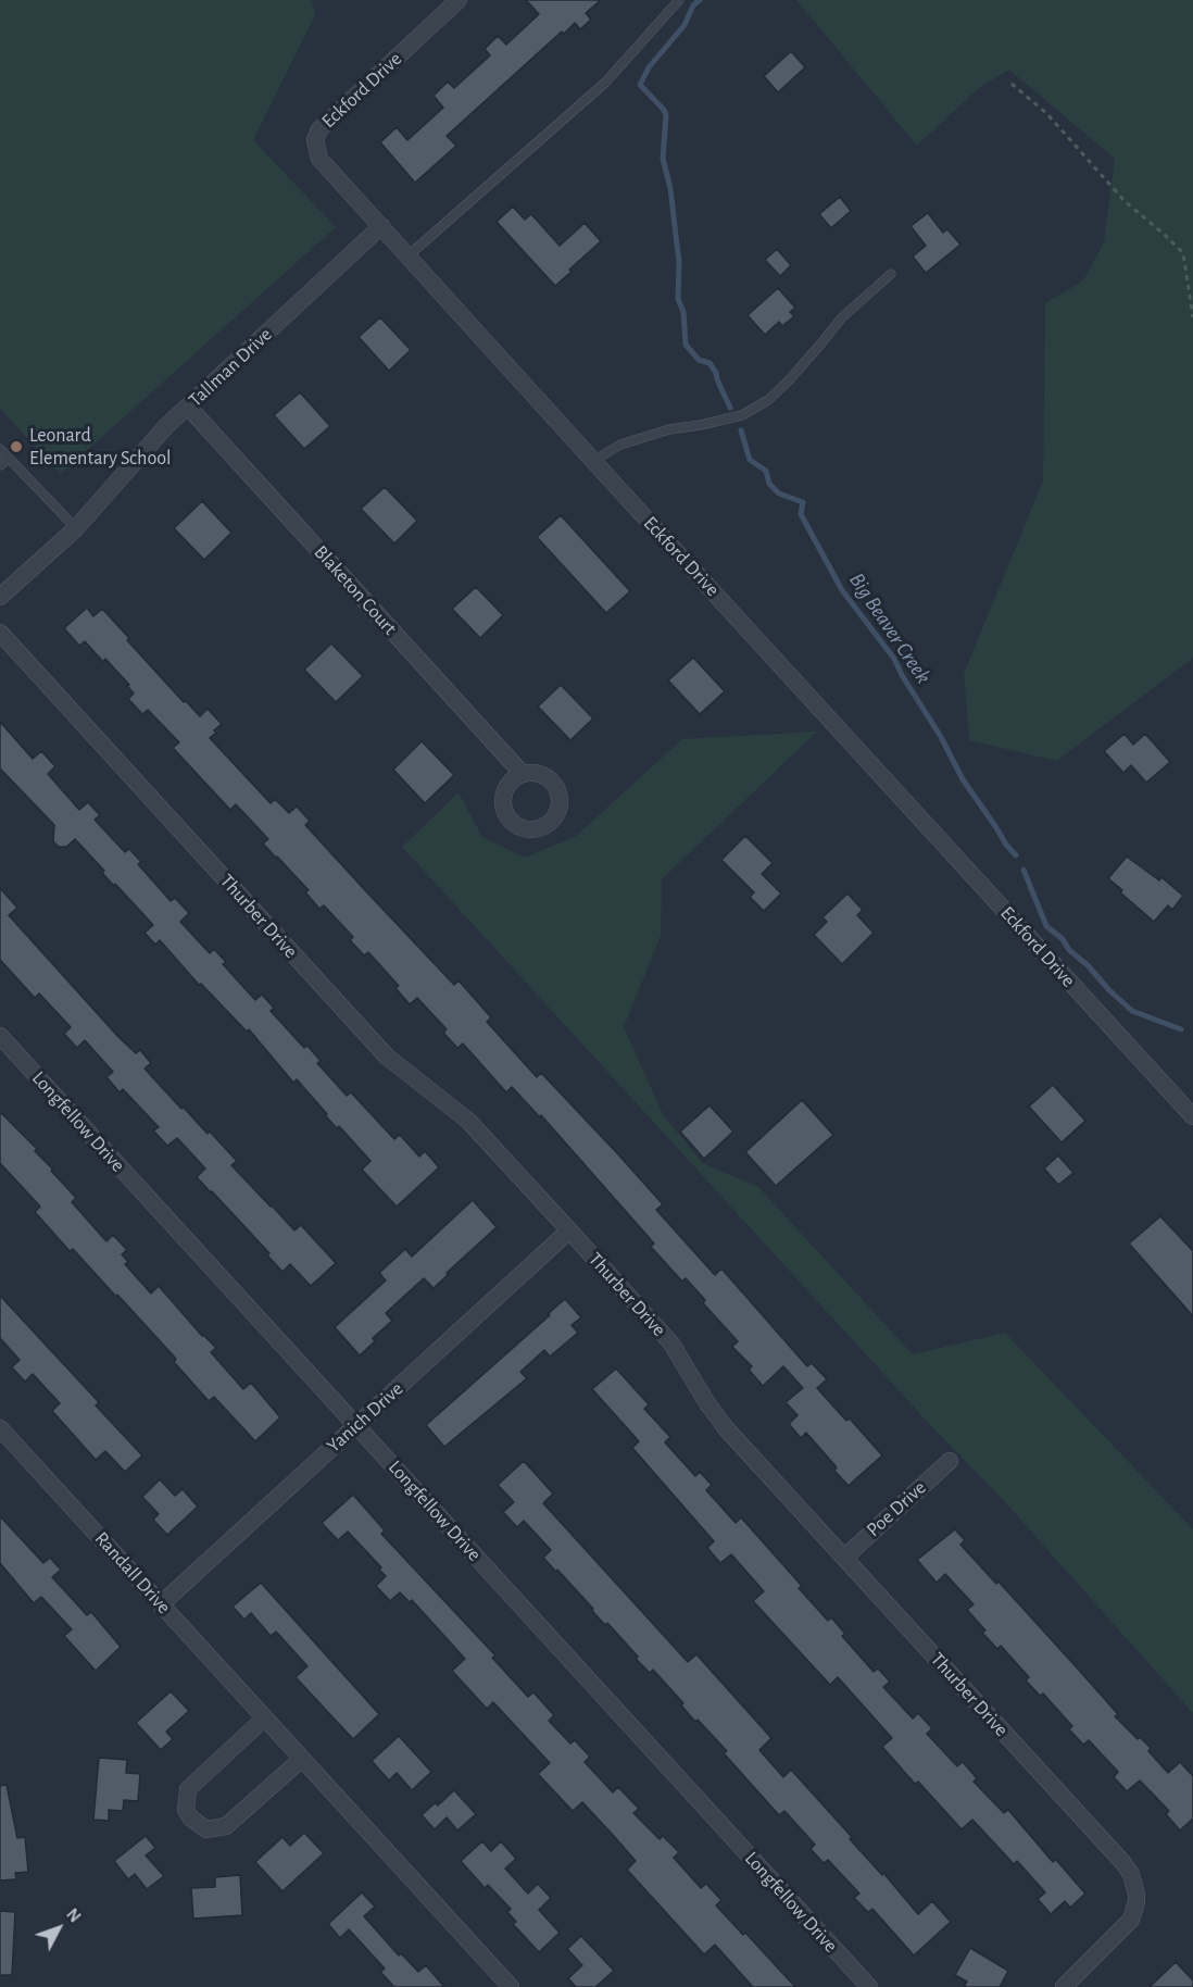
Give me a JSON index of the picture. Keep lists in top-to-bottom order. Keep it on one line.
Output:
{"streets":{"street":["Eckford Drive","Tallman Drive","Blaketon Court","Thurber Drive","Longfellow Drive","Yanich Drive","Poe Drive","Randall Drive"]},"crossings":[["Eckford Drive","Tallman Drive"],["Tallman Drive","Blaketon Court"],["Thurber Drive","Yanich Drive"],["Thurber Drive","Poe Drive"],["Longfellow Drive","Yanich Drive"],["Yanich Drive","Randall Drive"]],"water":["Big Beaver Creek"],"places":["Leonard Elementary School"],"north":"top right"}
